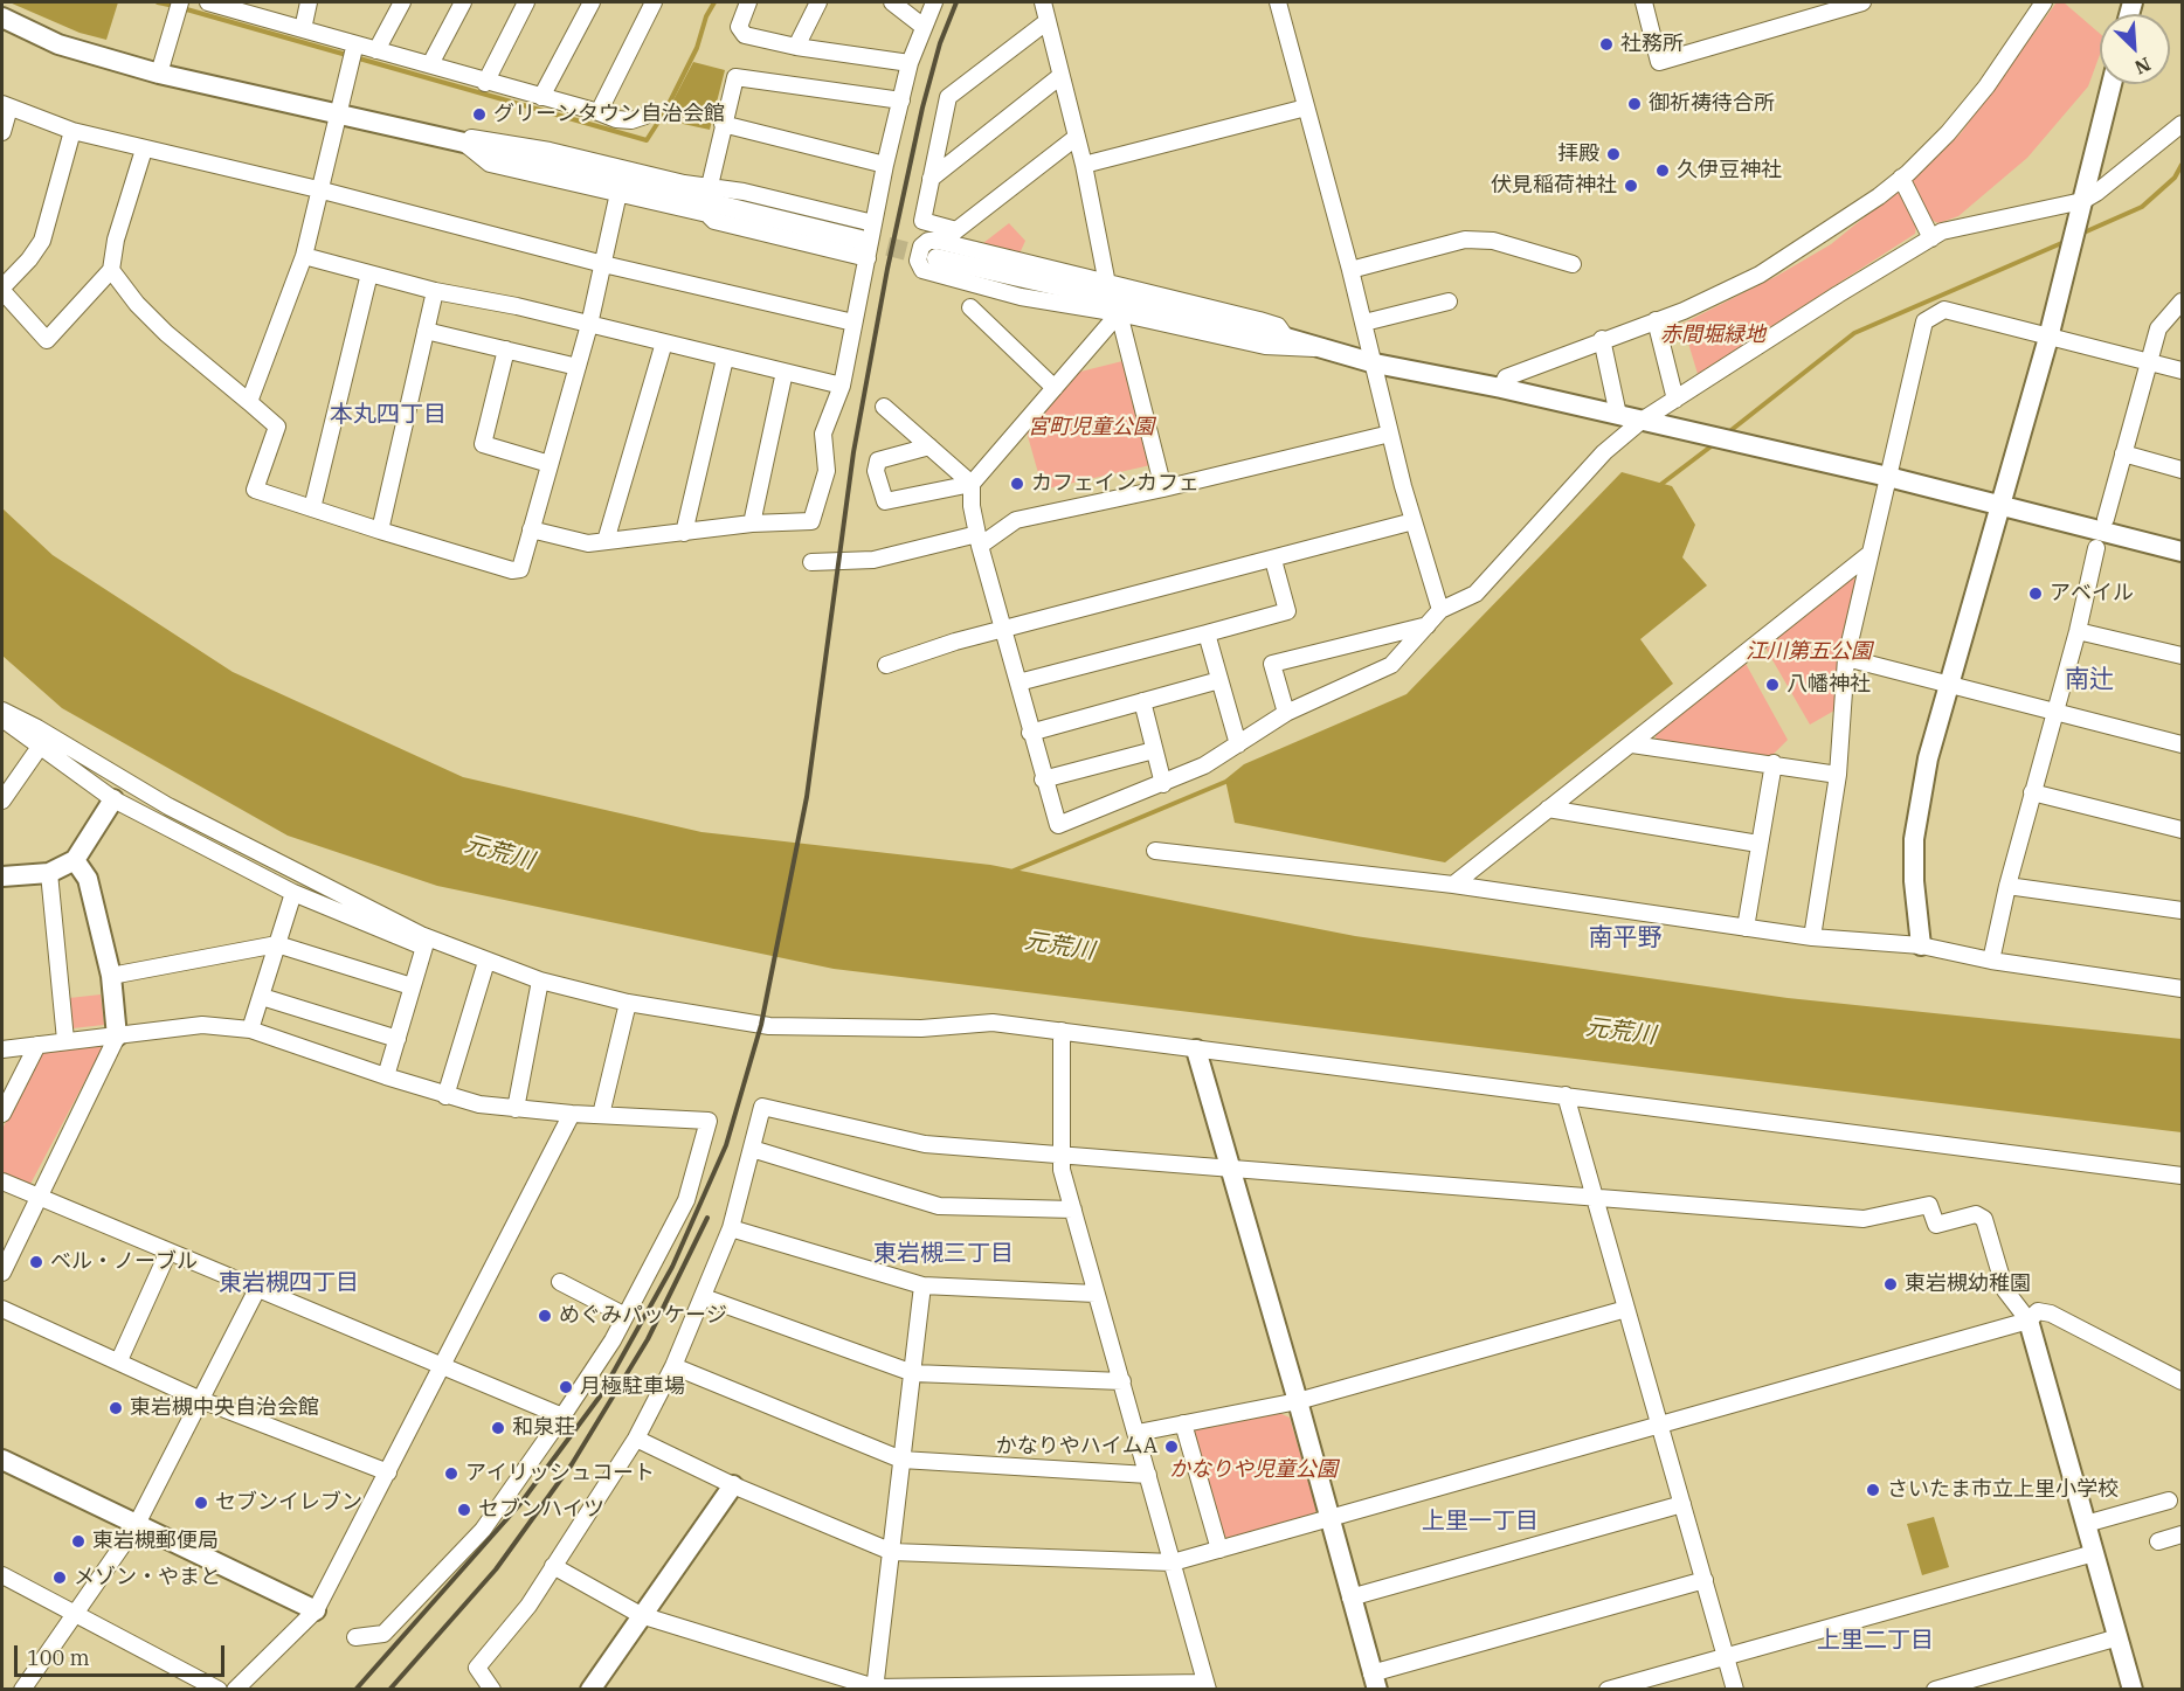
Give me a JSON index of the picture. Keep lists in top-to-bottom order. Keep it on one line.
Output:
{"districts":["本丸四丁目","南辻","南平野","東岩槻三丁目","東岩槻四丁目","上里一丁目","上里二丁目"],"water":["元荒川"],"parks":["赤間堀緑地","宮町児童公園","江川第五公園","かなりや児童公園"],"places":["社務所","御祈祷待合所","グリーンタウン自治会館","拝殿","久伊豆神社","伏見稲荷神社","カフェインカフェ","アベイル","八幡神社","ベル・ノーブル","東岩槻幼稚園","めぐみパッケージ","月極駐車場","東岩槻中央自治会館","和泉荘","かなりやハイムA","アイリッシュコート","さいたま市立上里小学校","セブンイレブン","セブンハイツ","東岩槻郵便局","メゾン・やまと"],"scale_bar":"100 m","north":"bottom right"}
